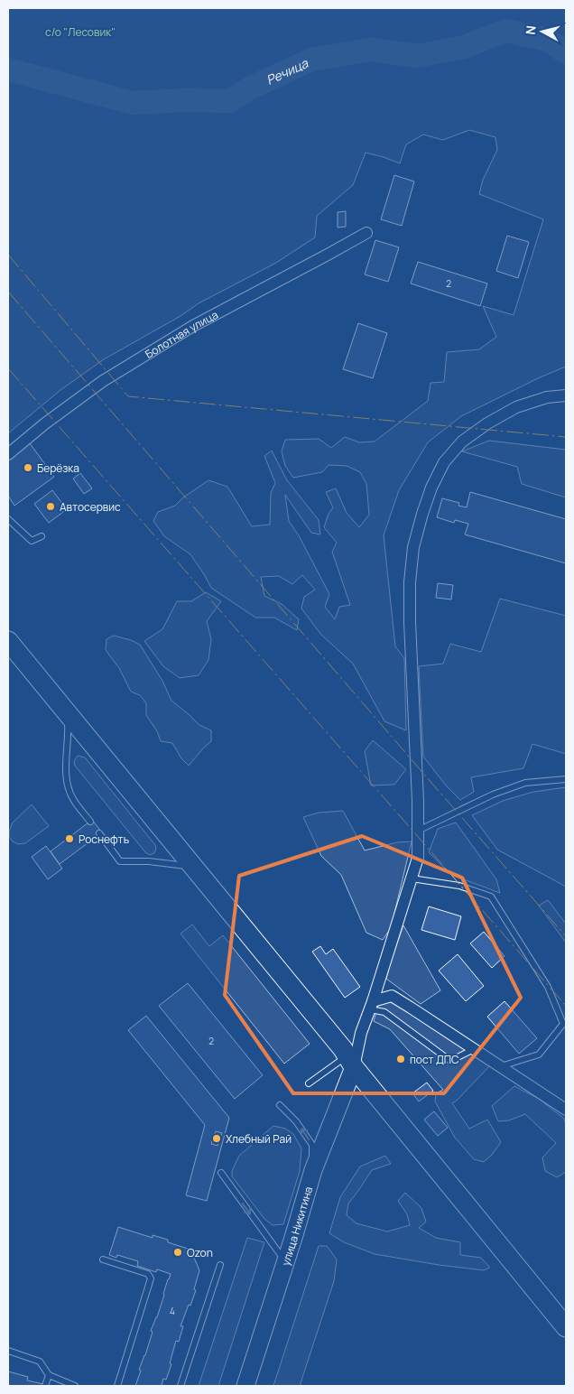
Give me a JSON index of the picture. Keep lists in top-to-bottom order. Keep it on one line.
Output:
{"streets":{"main road":["улица Никитина"],"street":["Болотная улица"]},"water":["Речица"],"parks":["с/о \"Лесовик\""],"places":["Берёзка","Автосервис","Роснефть","пост ДПС","Хлебный Рай","Ozon"],"house_numbers":["2","2","4"],"north":"left"}
